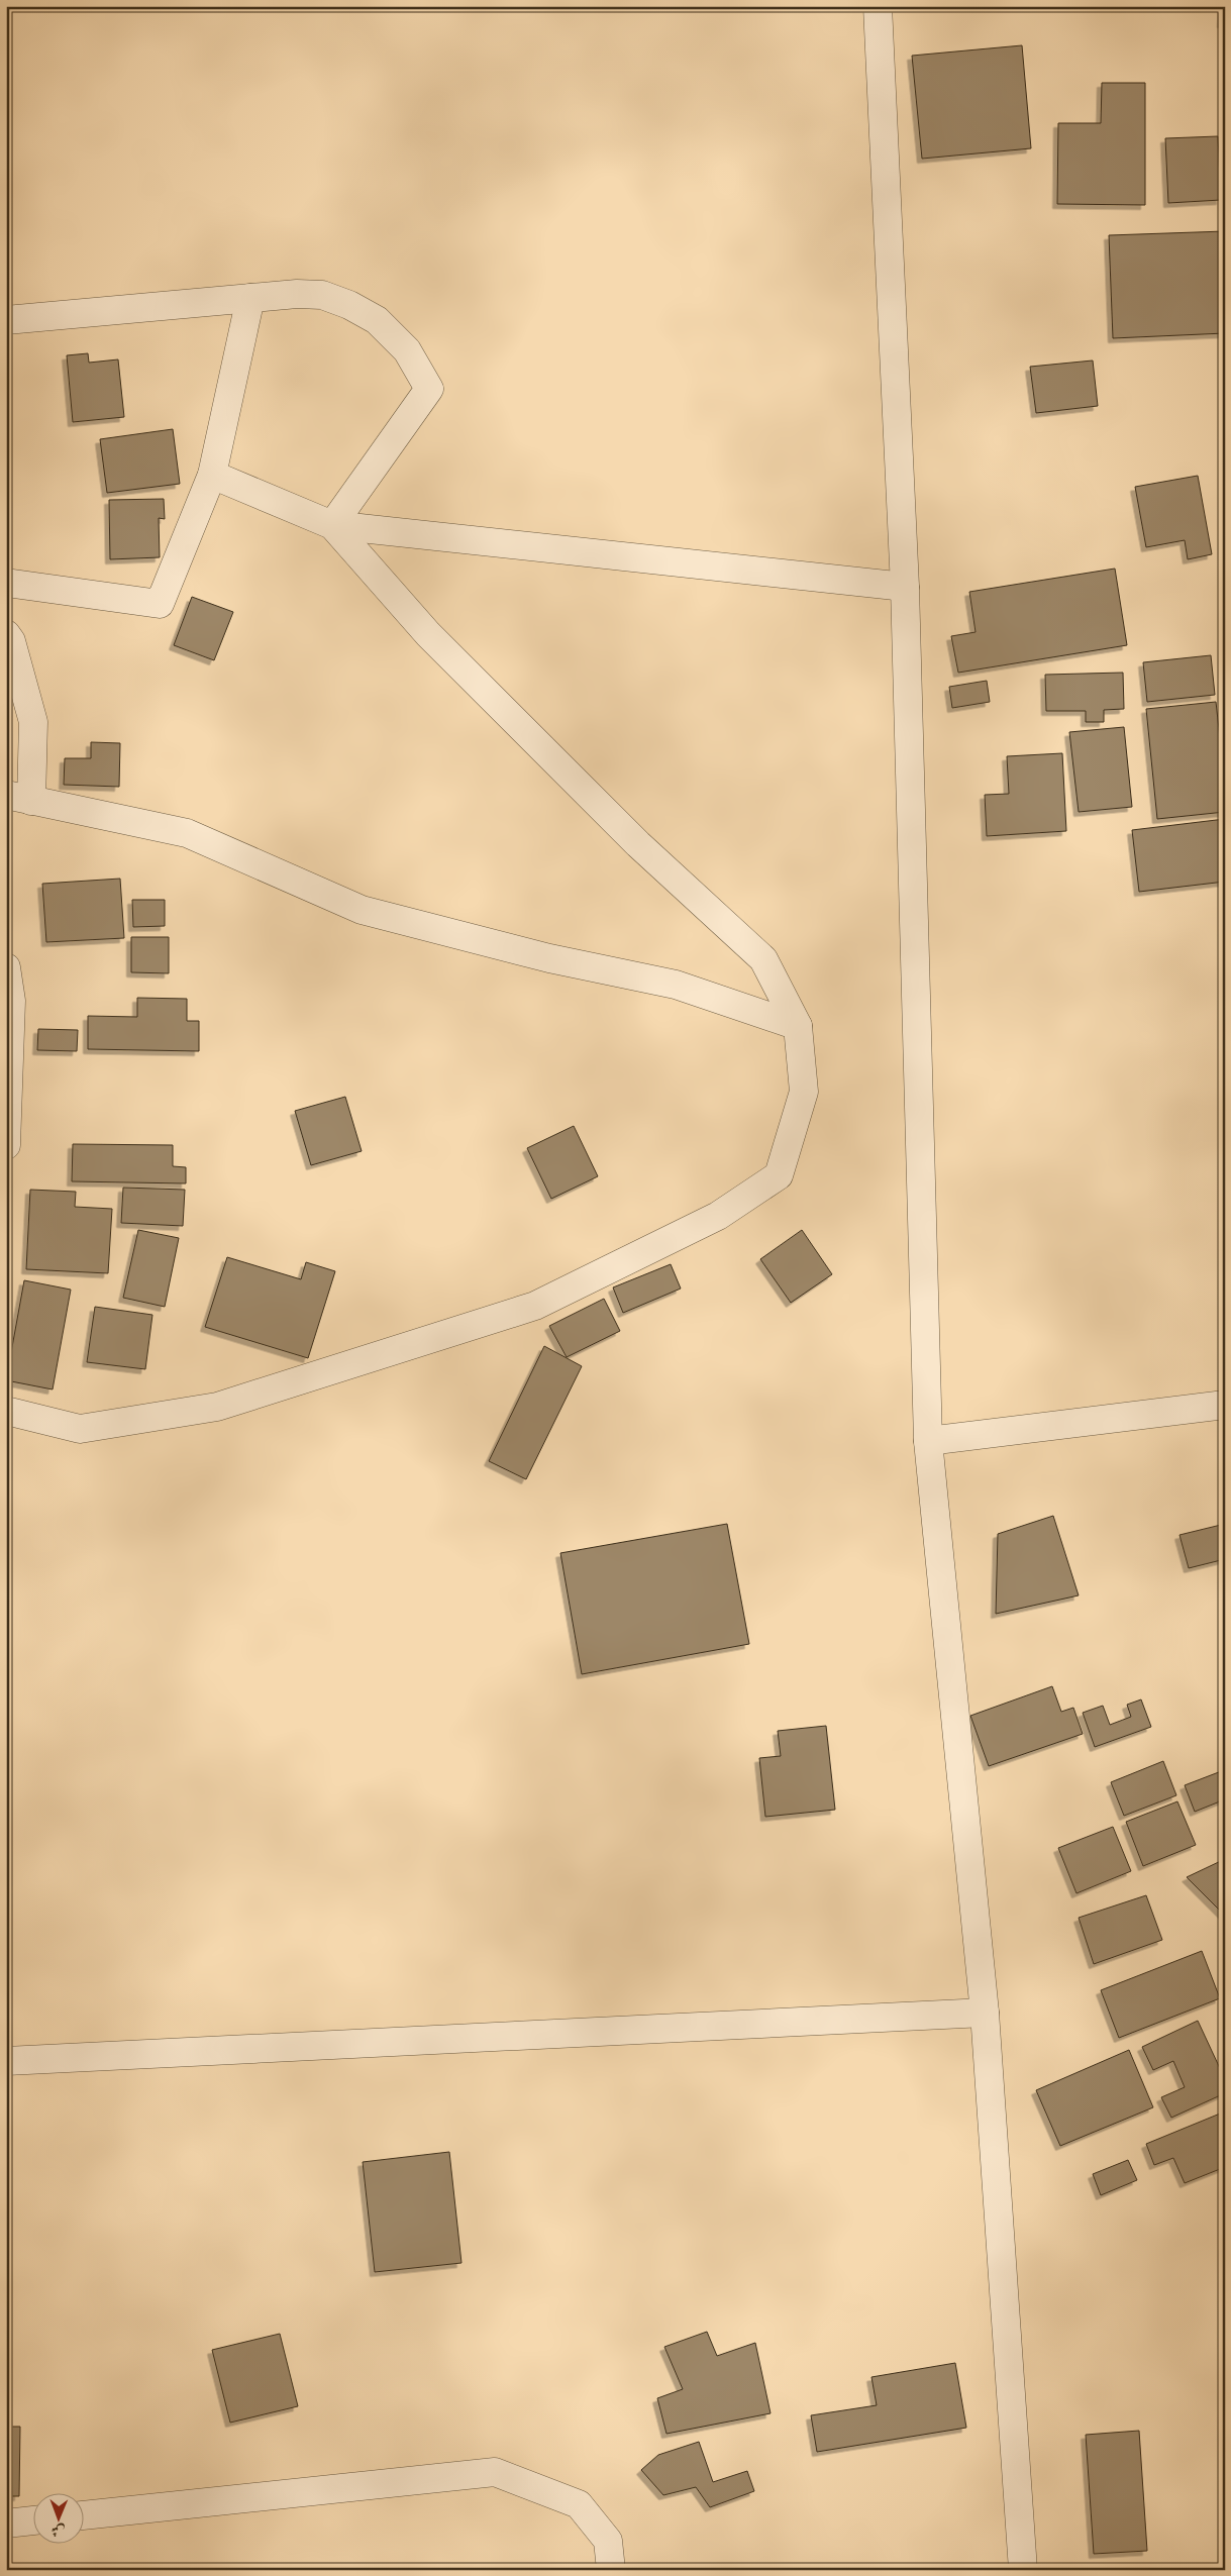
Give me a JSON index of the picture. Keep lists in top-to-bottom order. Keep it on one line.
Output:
{"north":"bottom"}
